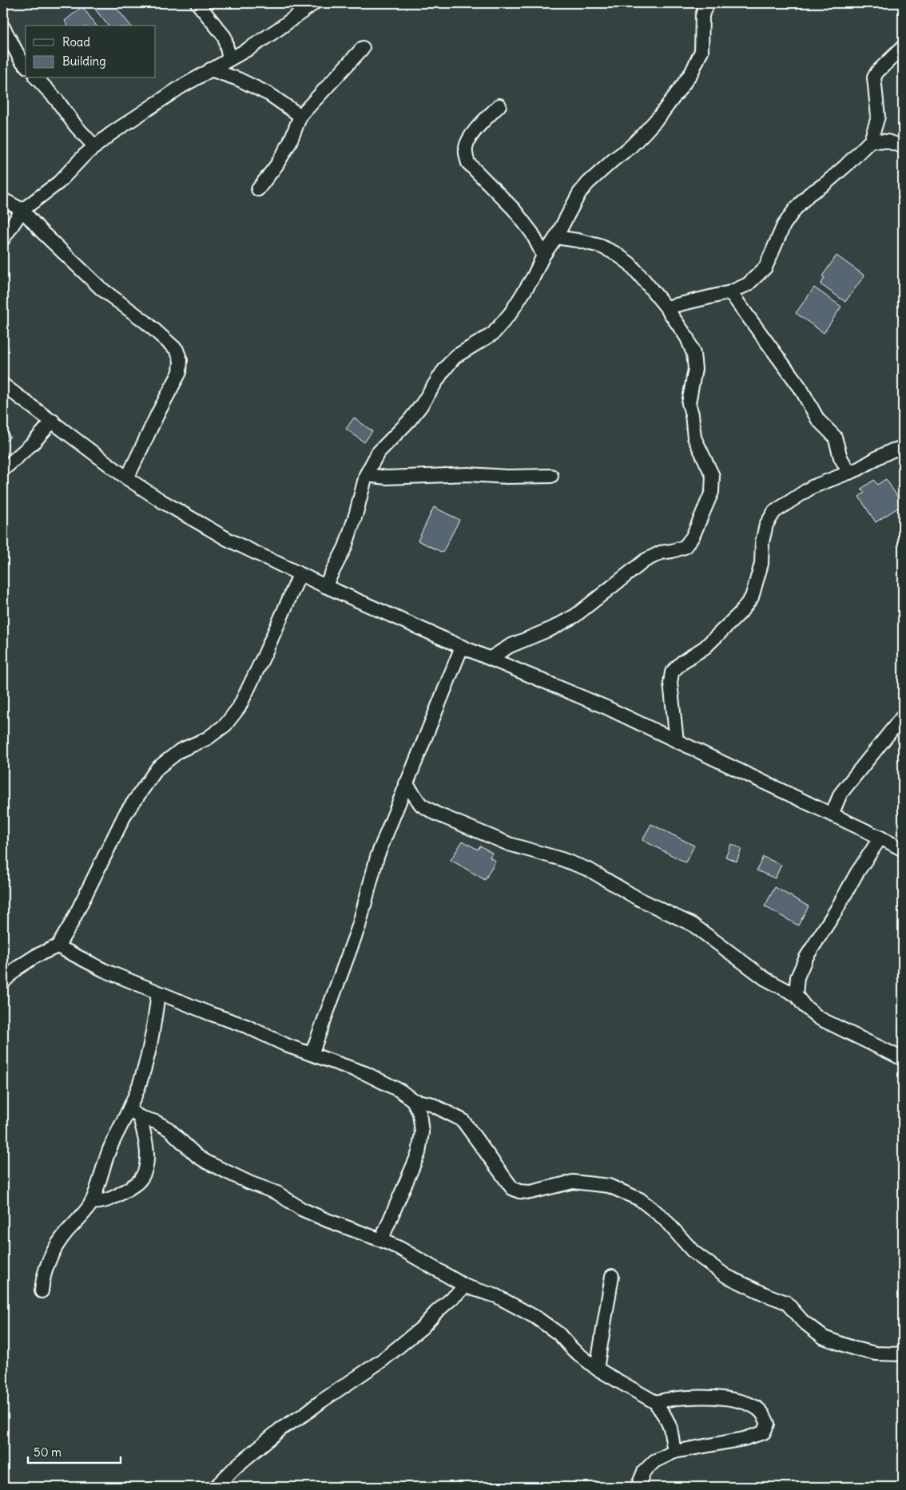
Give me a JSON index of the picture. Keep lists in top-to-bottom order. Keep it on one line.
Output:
{"legend":["Road","Building"],"scale_bar":"50 m"}
